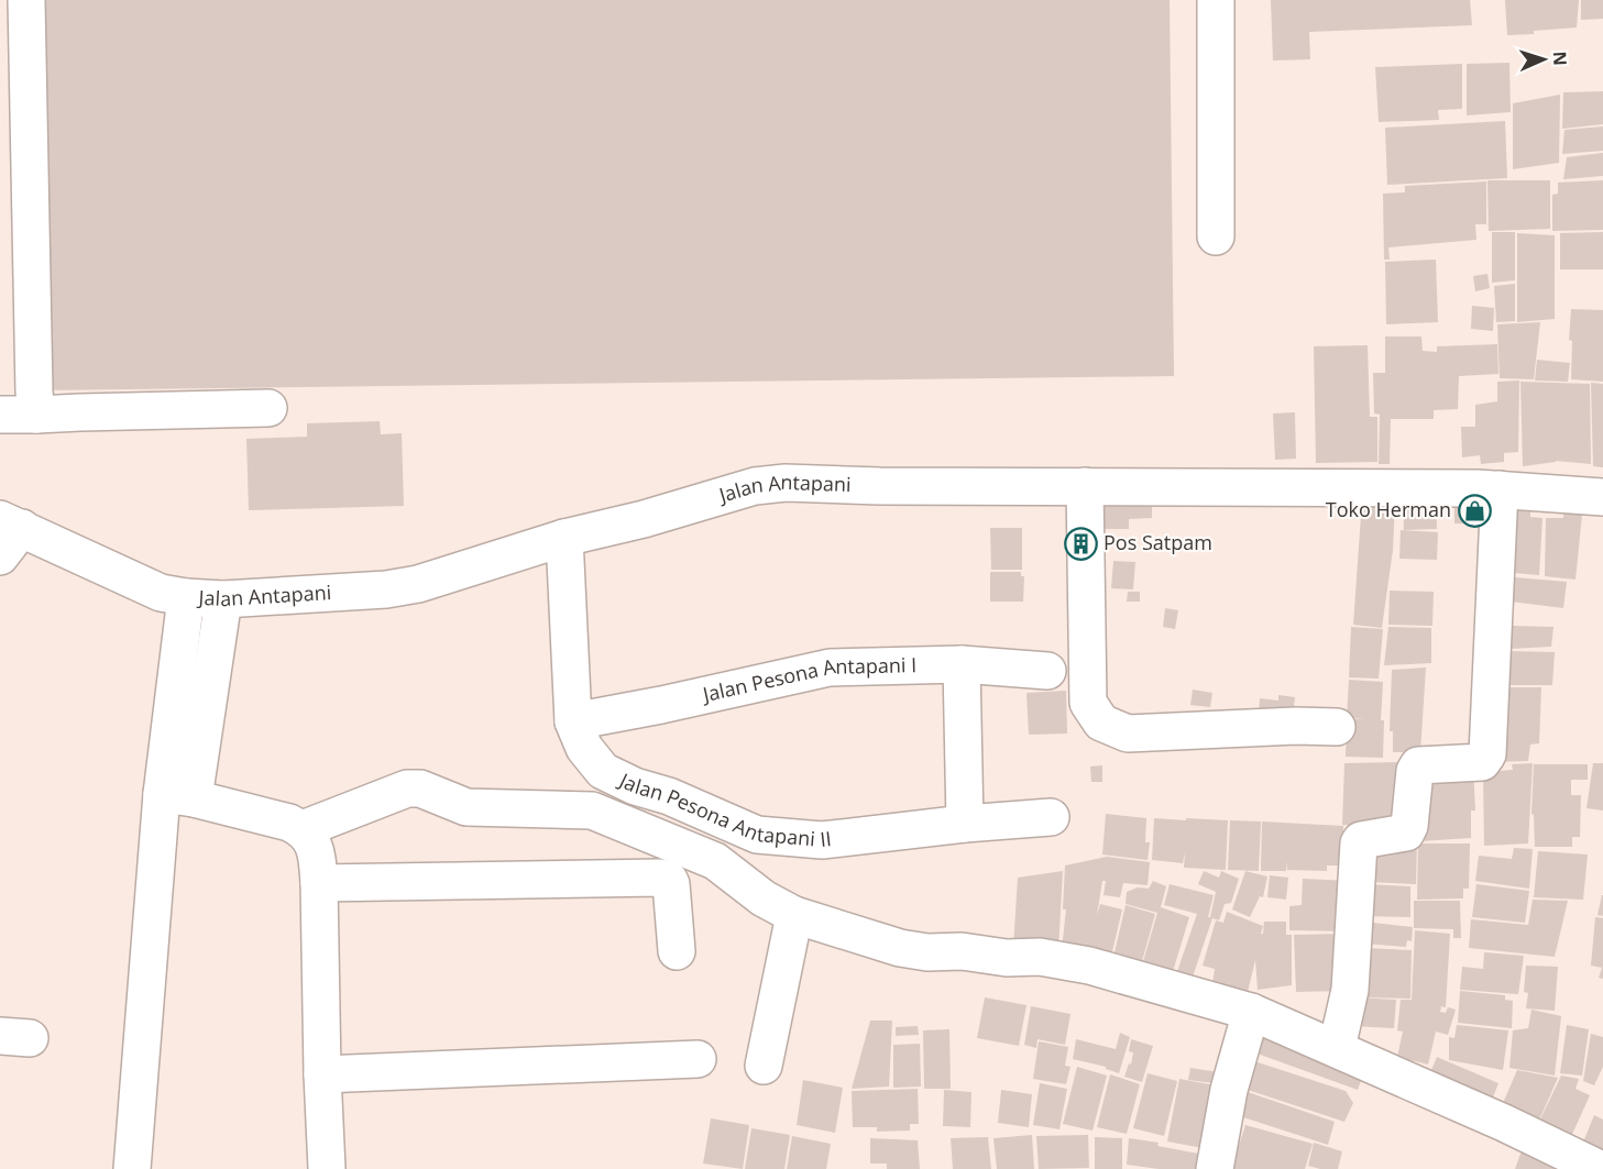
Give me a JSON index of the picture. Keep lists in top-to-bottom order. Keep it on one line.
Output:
{"streets":{"street":["Jalan Antapani","Jalan Pesona Antapani I","Jalan Pesona Antapani II"]},"crossings":[["Jalan Antapani","Jalan Pesona Antapani II"],["Jalan Pesona Antapani I","Jalan Pesona Antapani II"]],"places":{"shop":["Toko Herman"],"building":["Pos Satpam"]},"north":"right"}
